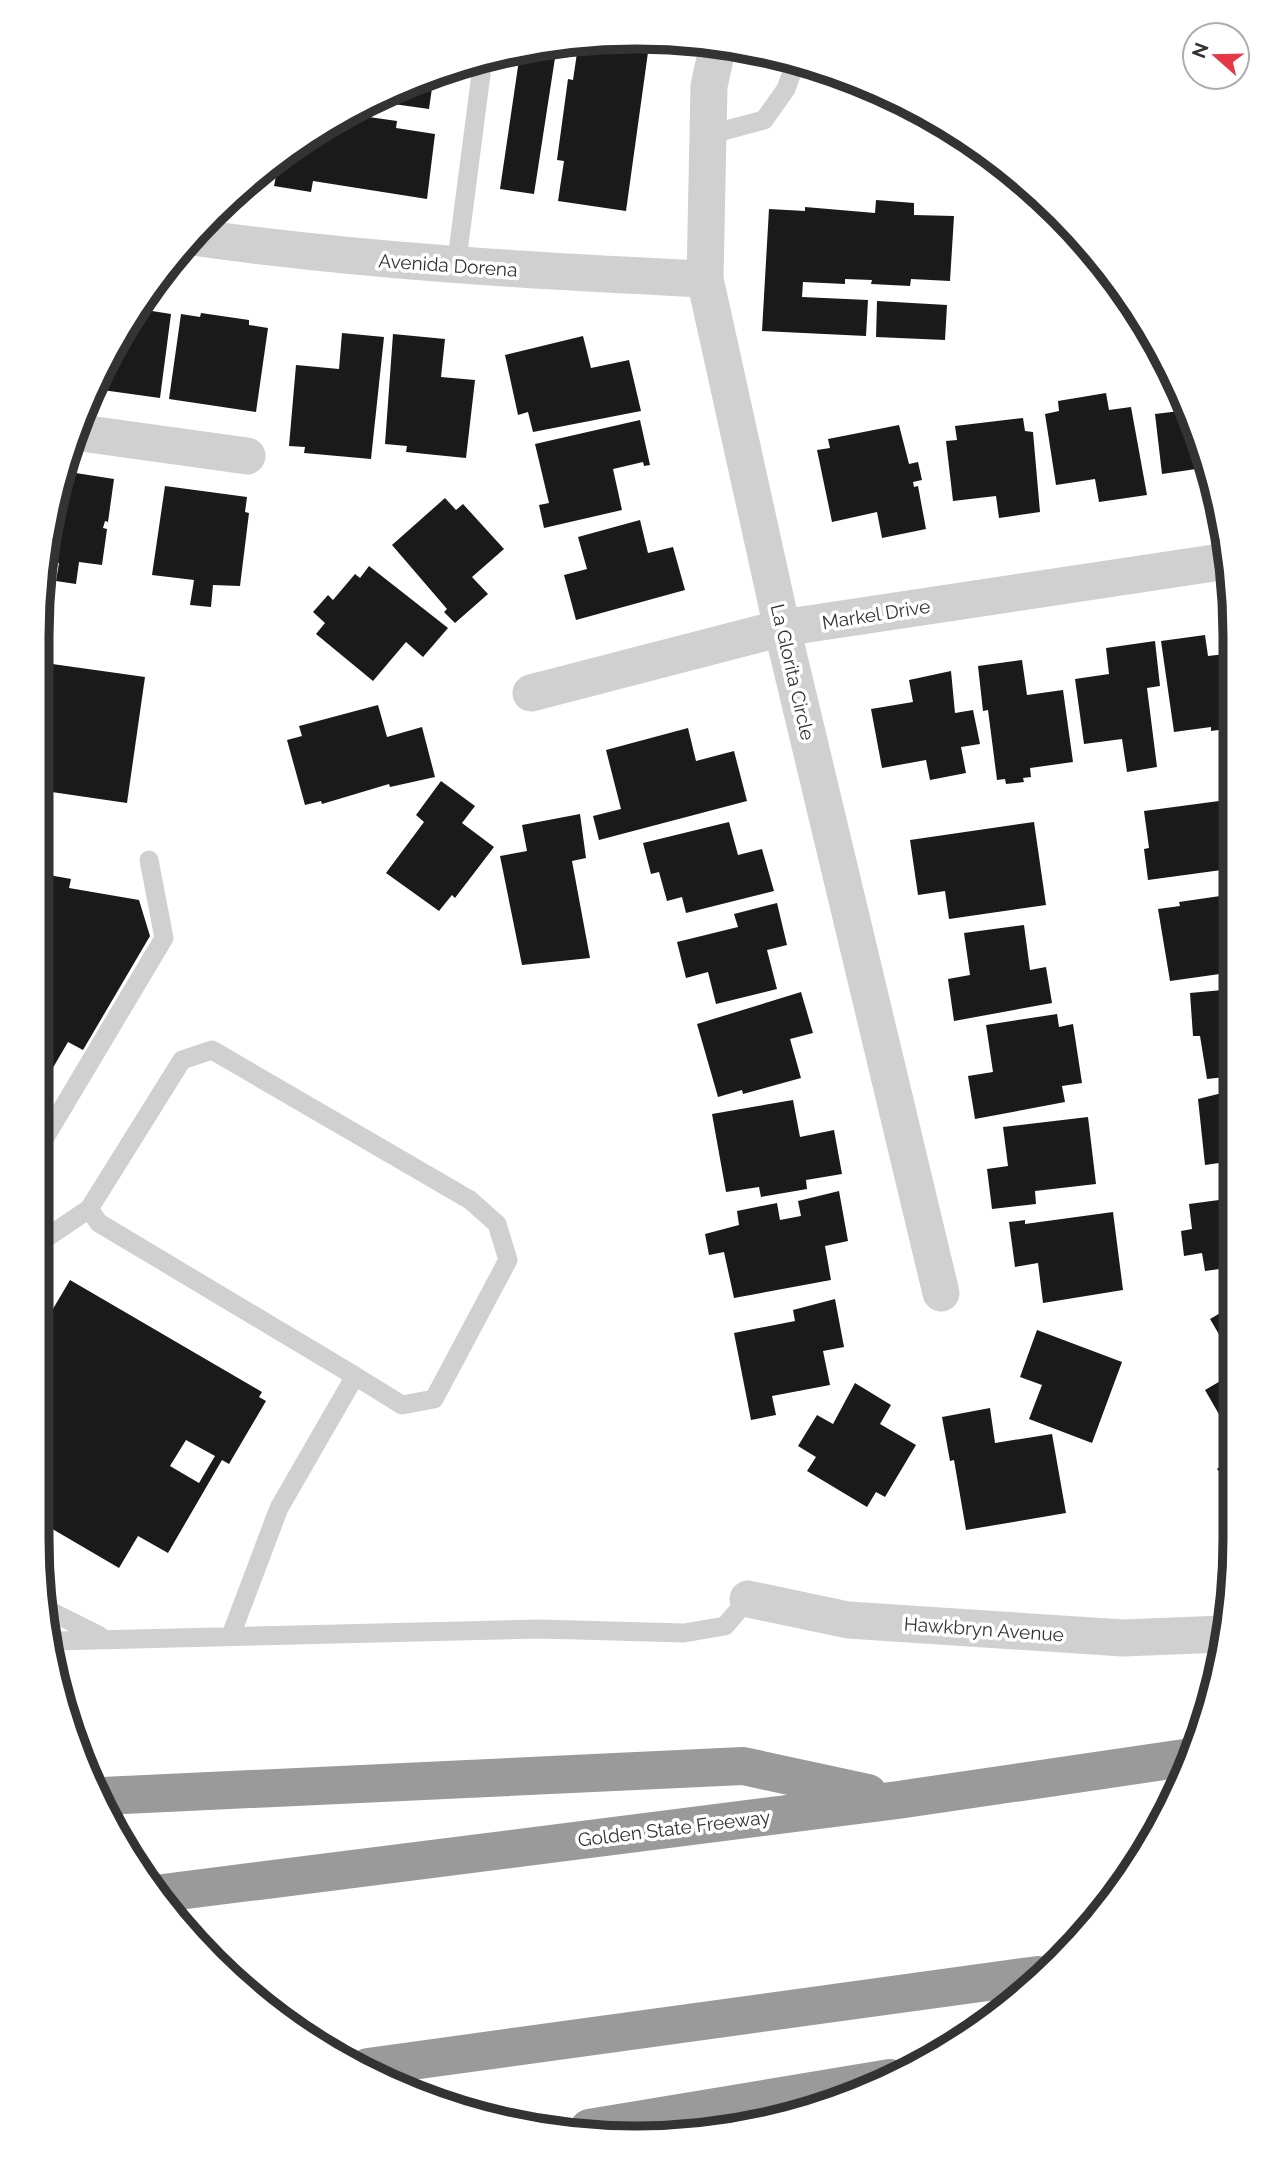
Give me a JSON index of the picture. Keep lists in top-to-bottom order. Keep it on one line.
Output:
{"streets":{"highway":["Golden State Freeway"],"street":["Avenida Dorena","Markel Drive","La Glorita Circle","Hawkbryn Avenue"]},"crossings":[["Avenida Dorena","La Glorita Circle"],["Markel Drive","La Glorita Circle"]],"north":"left"}
